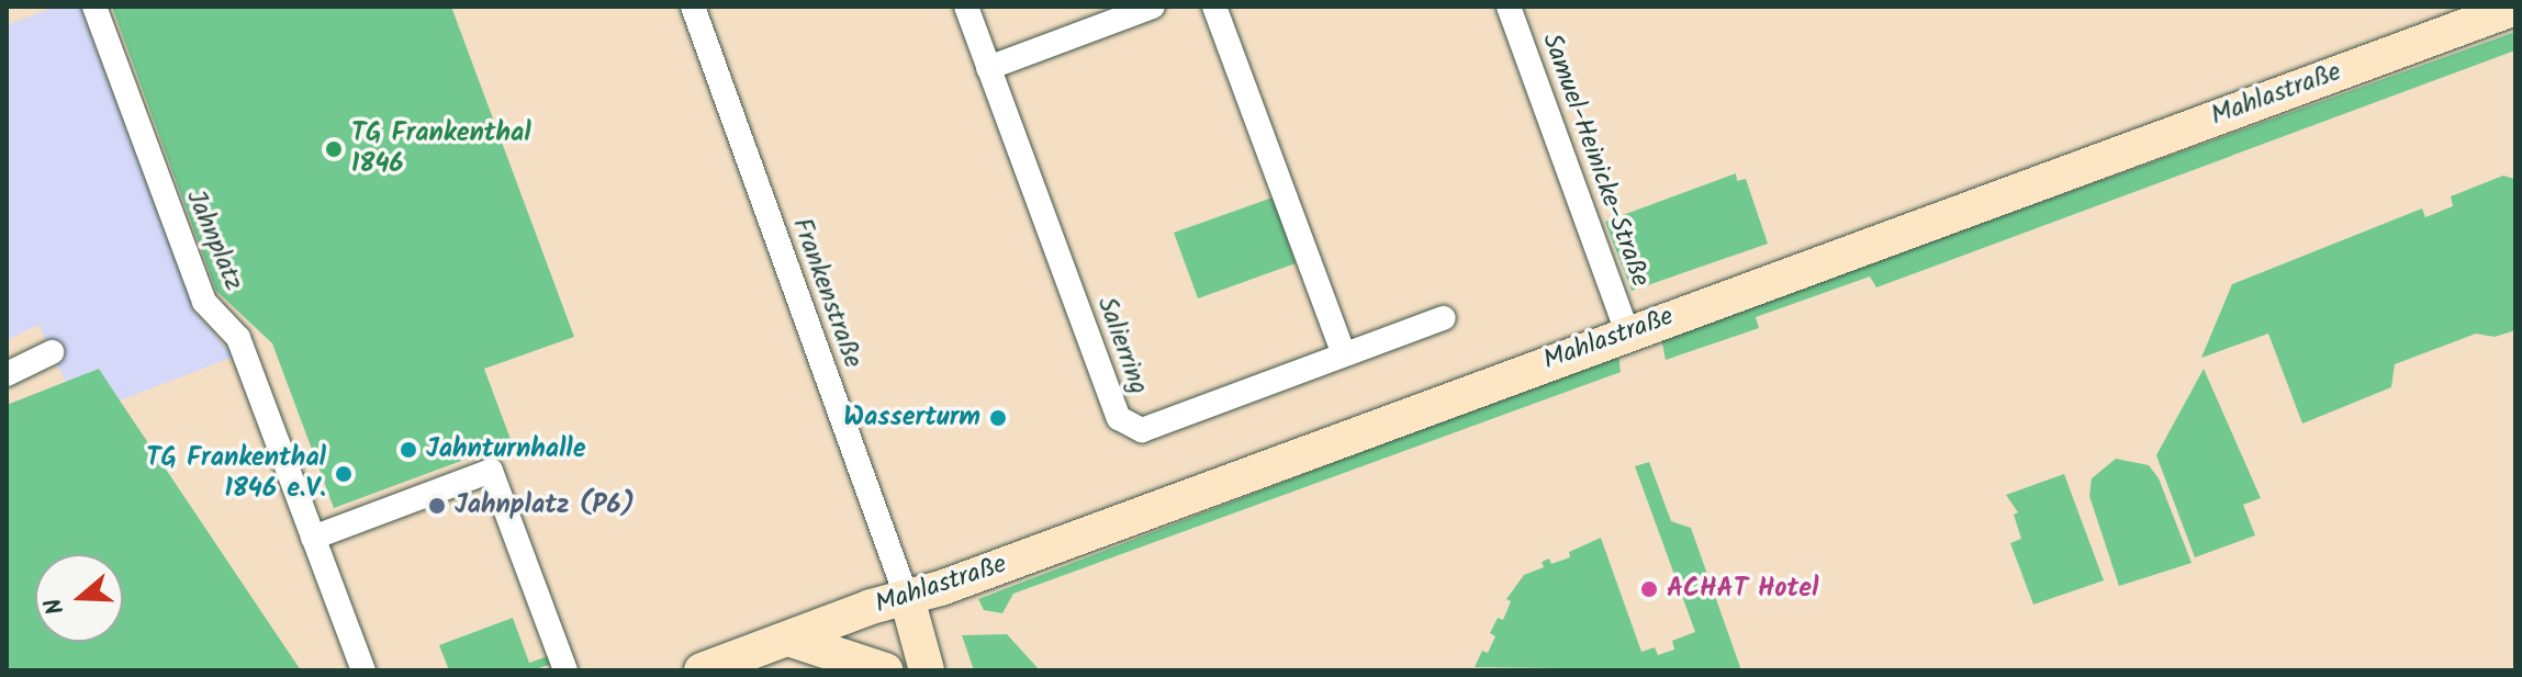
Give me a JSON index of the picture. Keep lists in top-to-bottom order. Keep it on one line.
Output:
{"streets":{"street":["Mahlastraße","Samuel-Heinicke-Straße","Jahnplatz","Frankenstraße","Salierring"]},"crossings":[["Mahlastraße","Samuel-Heinicke-Straße"],["Mahlastraße","Frankenstraße"]],"places":["TG Frankenthal 1846","Wasserturm","Jahnturnhalle","TG Frankenthal 1846 e.V.","Jahnplatz (P6)","ACHAT Hotel"],"north":"left"}
